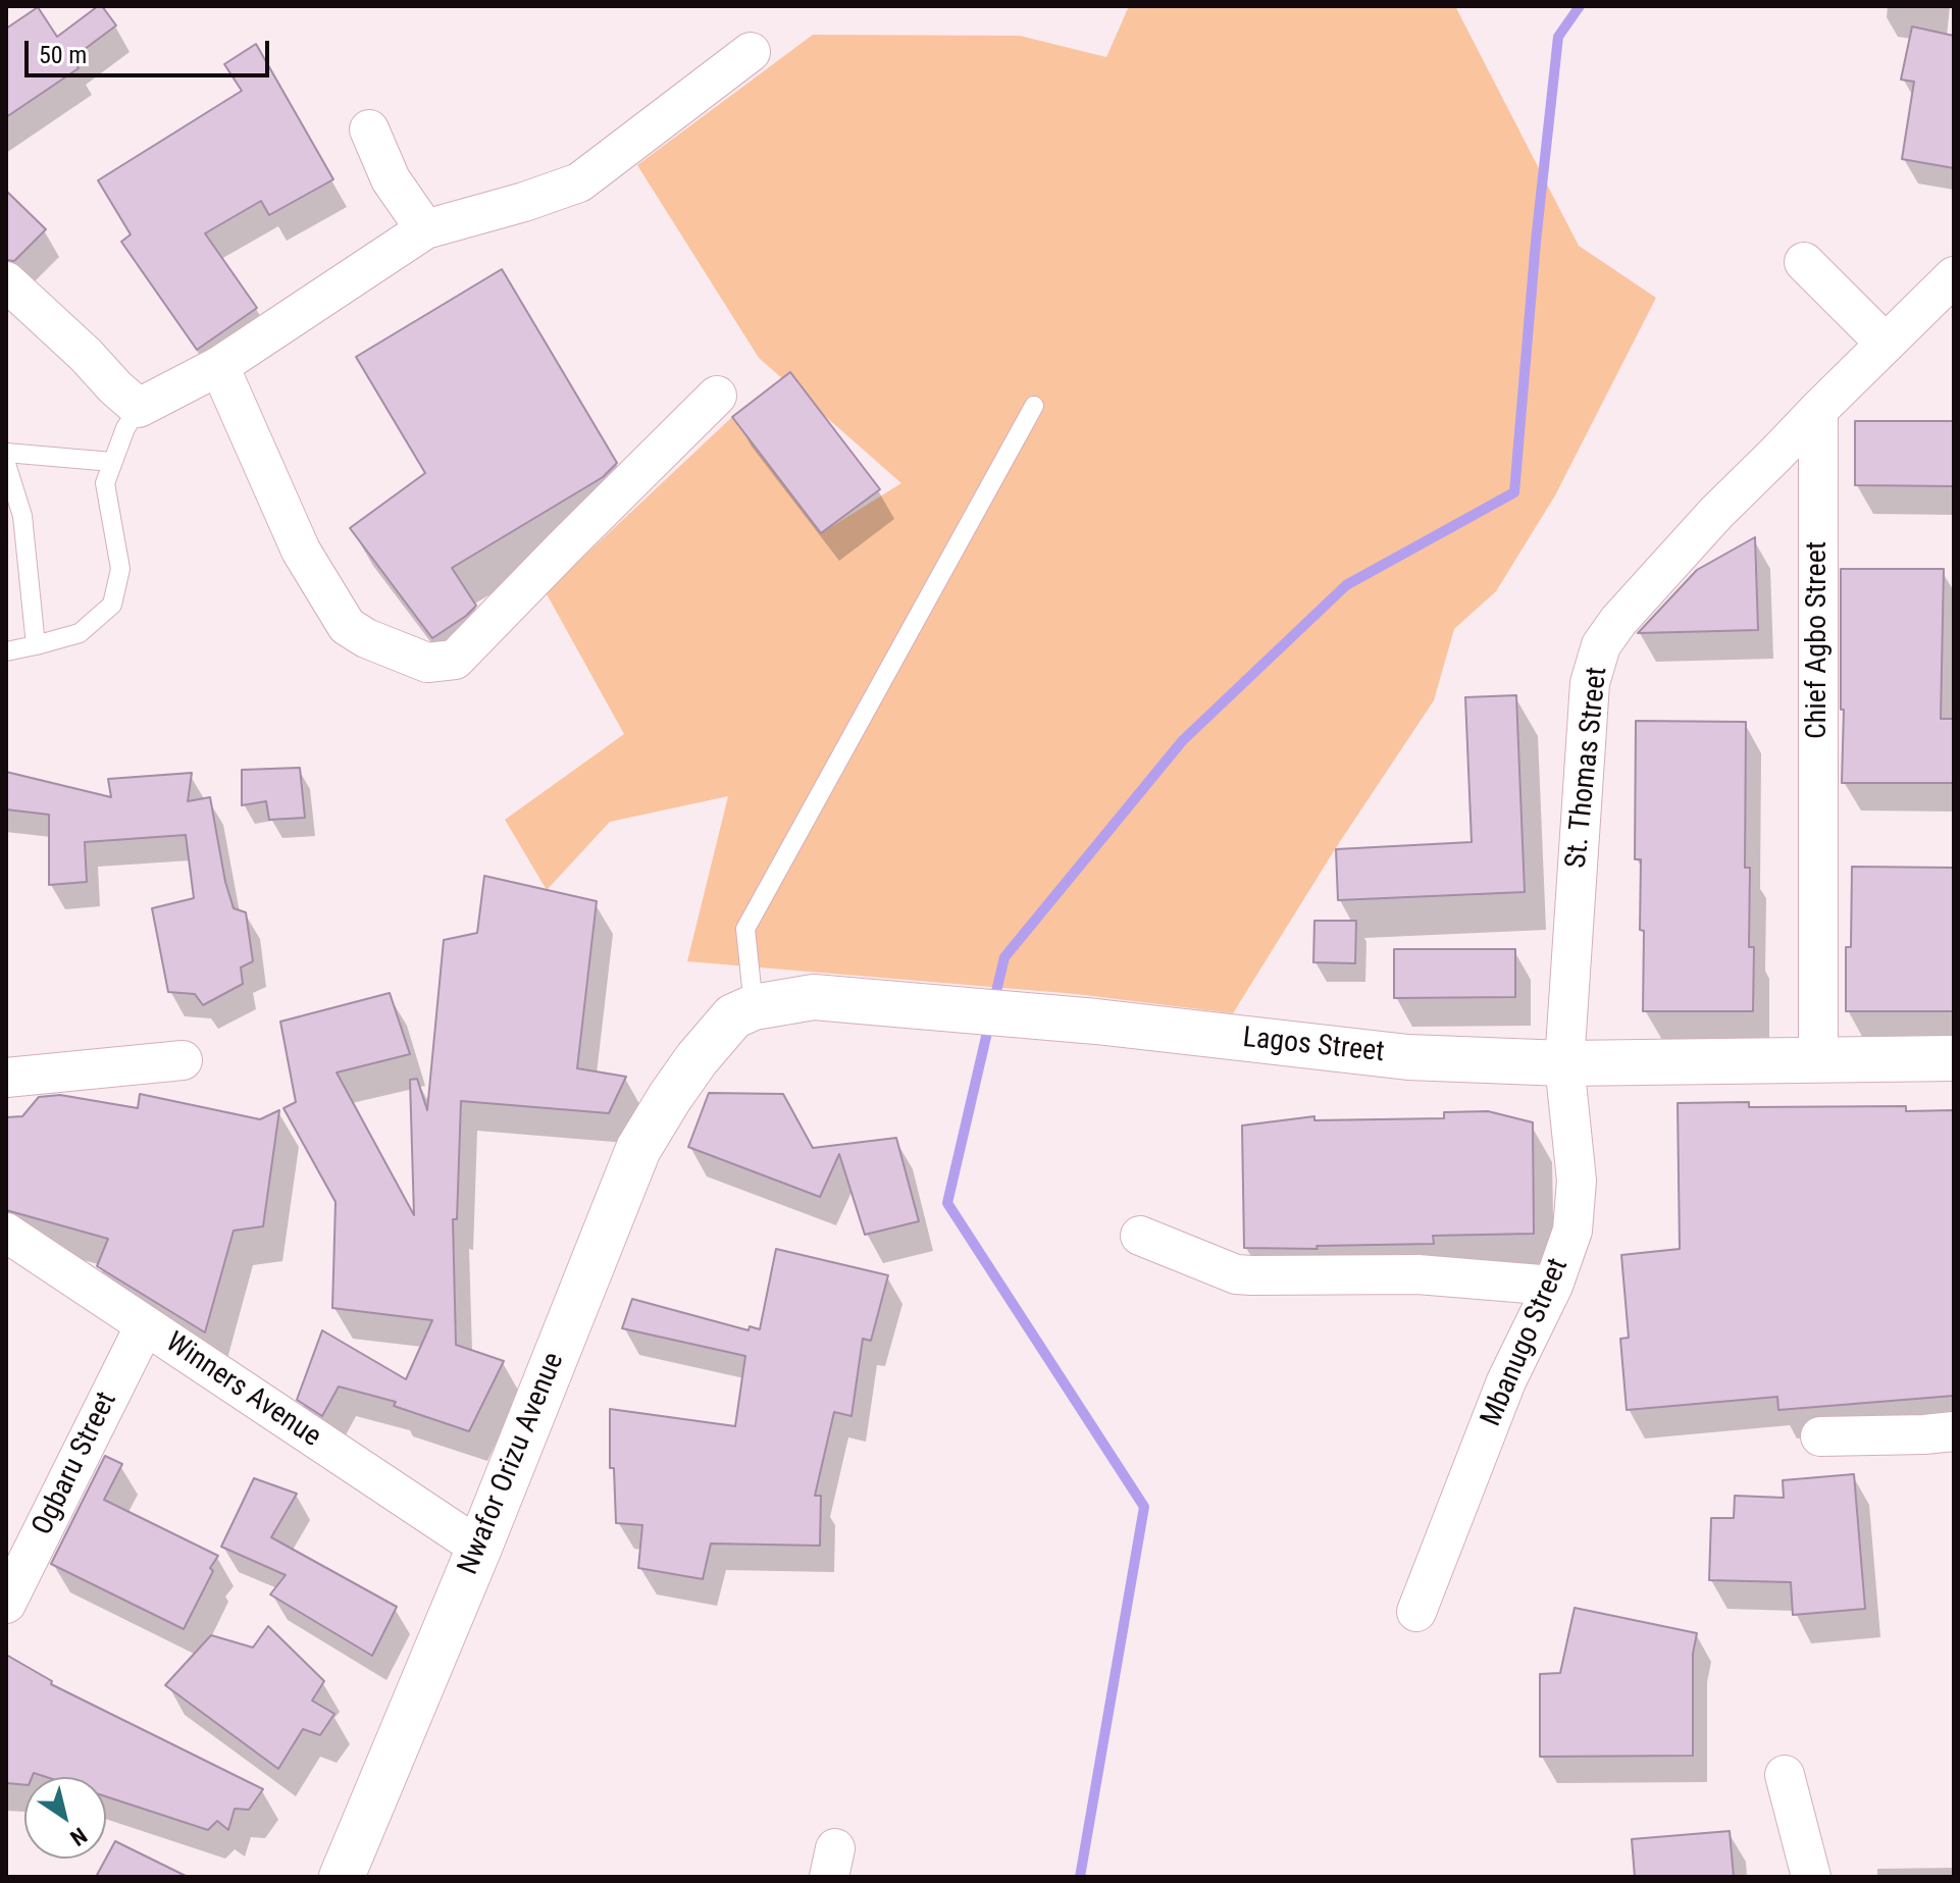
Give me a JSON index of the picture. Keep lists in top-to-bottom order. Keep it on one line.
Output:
{"streets":{"street":["Chief Agbo Street","St. Thomas Street","Lagos Street","Mbanugo Street","Winners Avenue","Ogbaru Street","Nwafor Orizu Avenue"]},"crossings":[["Chief Agbo Street","St. Thomas Street"],["Chief Agbo Street","Lagos Street"],["St. Thomas Street","Lagos Street"],["St. Thomas Street","Mbanugo Street"],["Lagos Street","Mbanugo Street"],["Lagos Street","Nwafor Orizu Avenue"],["Winners Avenue","Ogbaru Street"],["Winners Avenue","Nwafor Orizu Avenue"]],"scale_bar":"50 m","north":"bottom right"}
